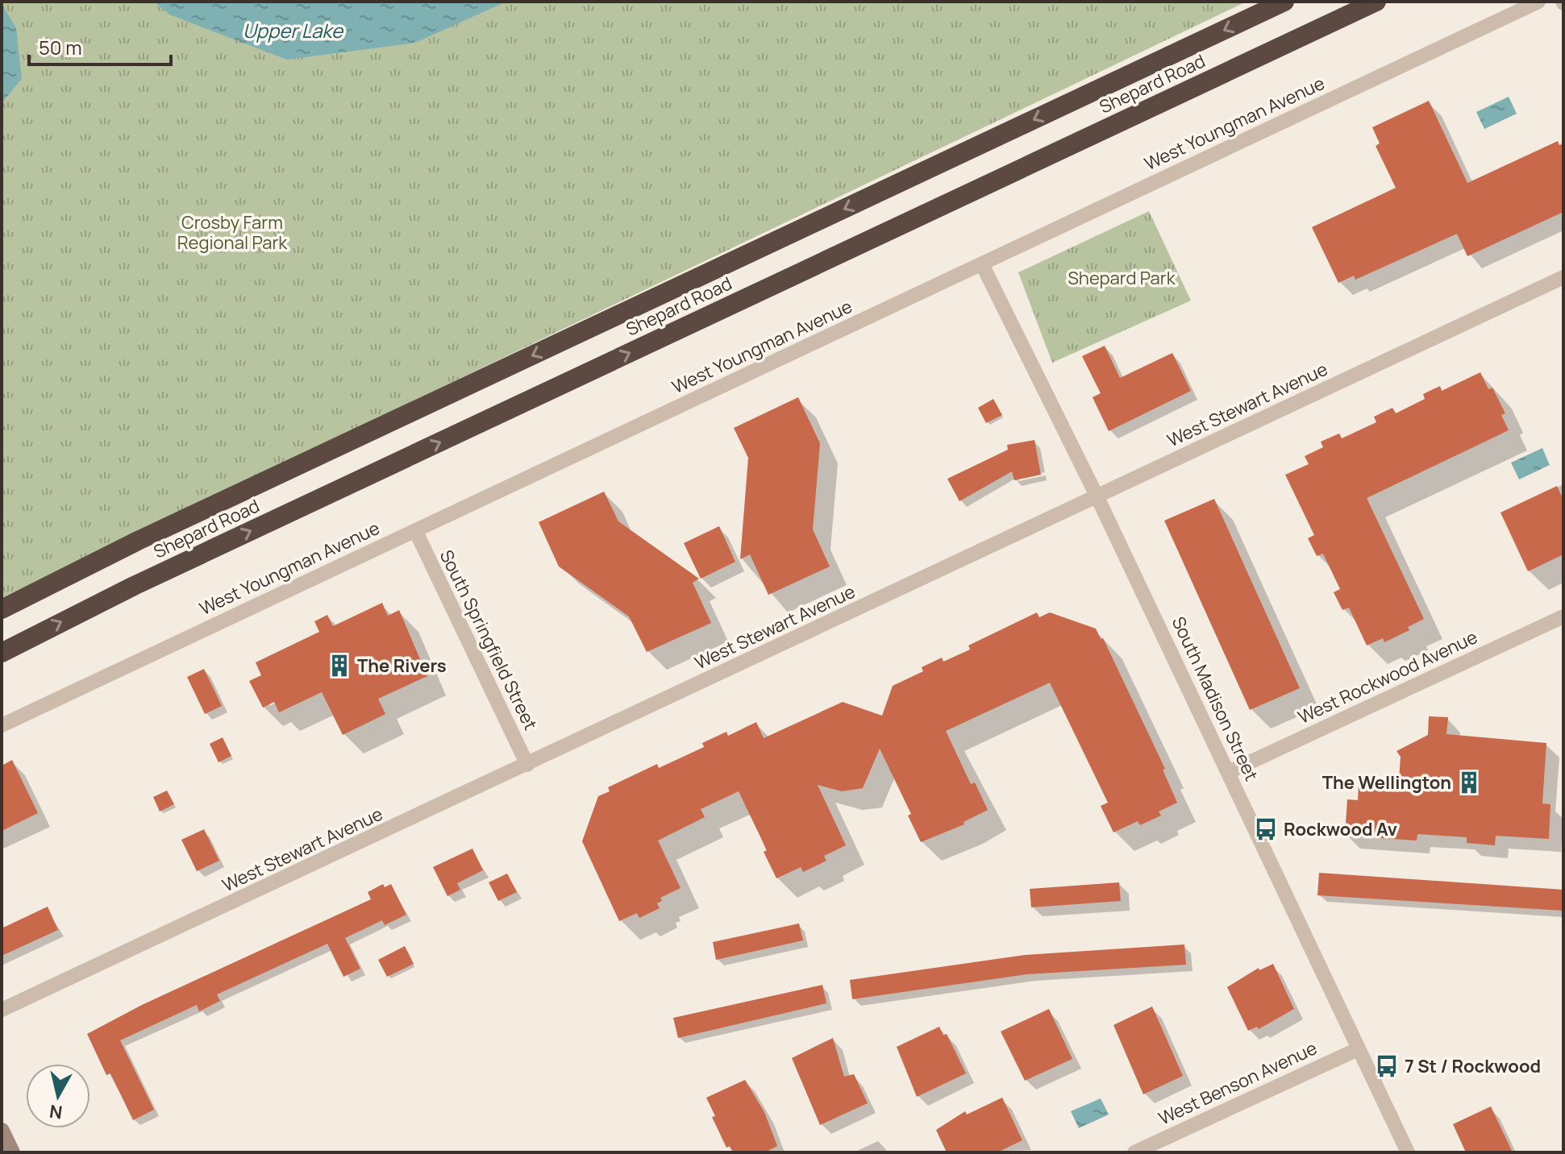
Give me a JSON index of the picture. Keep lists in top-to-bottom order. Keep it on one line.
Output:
{"streets":{"highway":["Shepard Road"],"street":["West Youngman Avenue","West Stewart Avenue","South Springfield Street","West Rockwood Avenue","South Madison Street","West Benson Avenue"]},"crossings":[["West Youngman Avenue","South Springfield Street"],["West Youngman Avenue","South Madison Street"],["West Stewart Avenue","South Springfield Street"],["West Stewart Avenue","South Madison Street"],["West Rockwood Avenue","South Madison Street"],["South Madison Street","West Benson Avenue"]],"water":["Upper Lake"],"parks":["Crosby Farm Regional Park","Shepard Park"],"places":{"building":["The Rivers","The Wellington"],"bus stop":["Rockwood Av","7 St / Rockwood"]},"scale_bar":"50 m","north":"bottom"}
